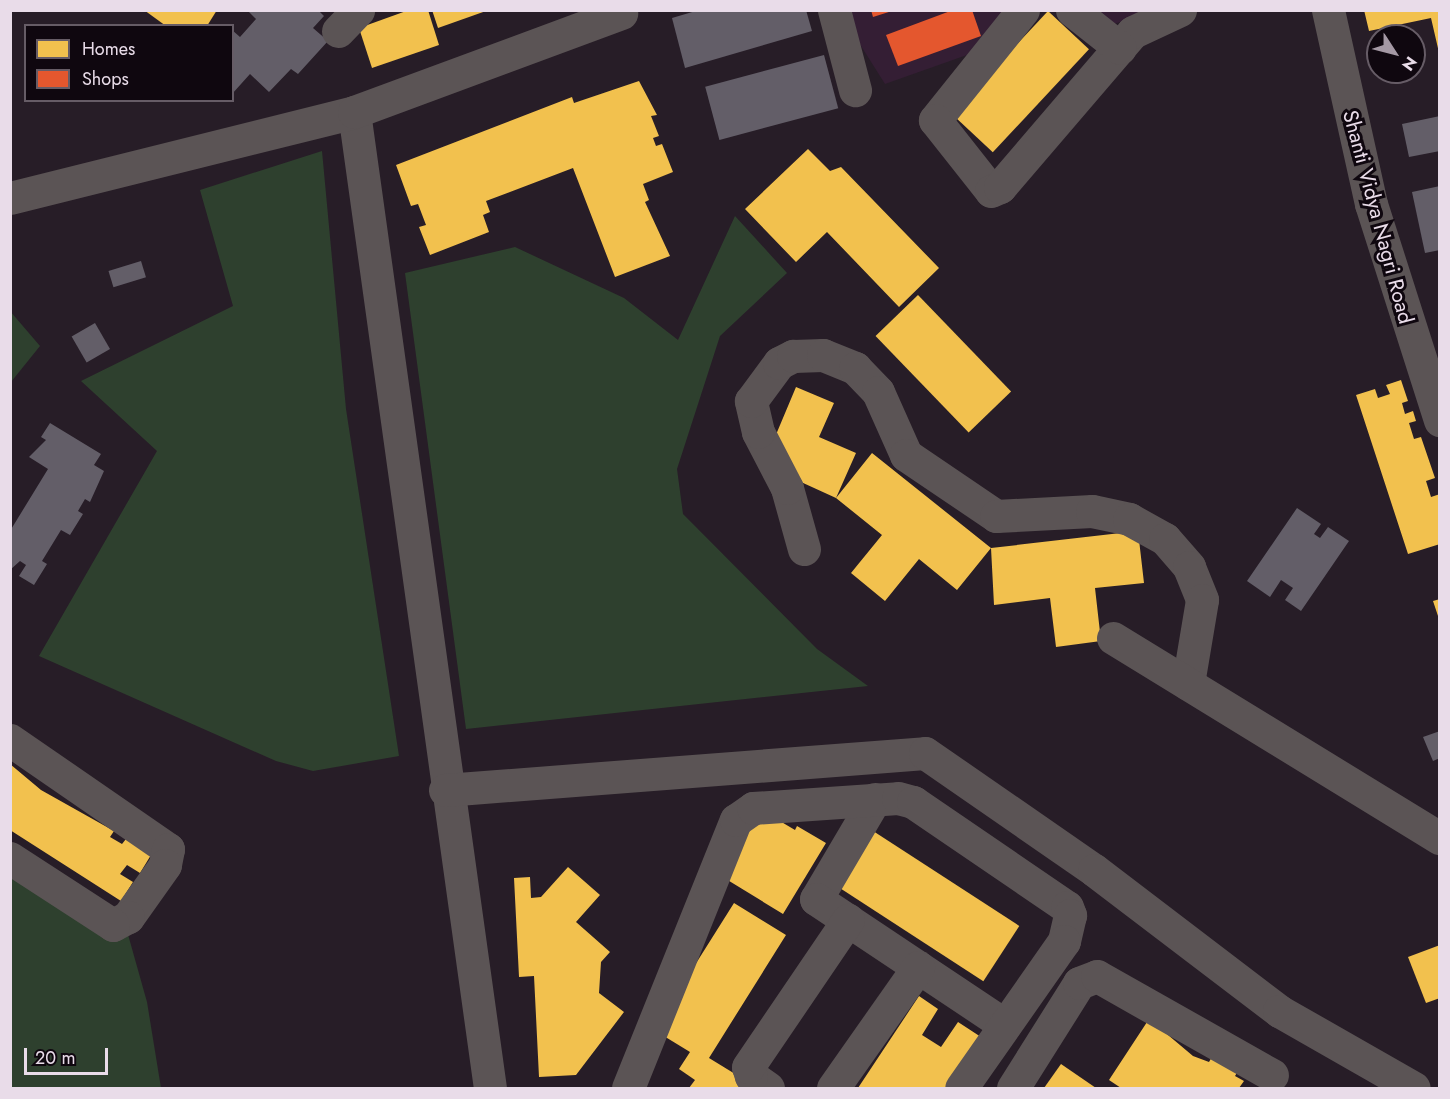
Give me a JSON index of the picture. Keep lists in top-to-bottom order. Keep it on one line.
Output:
{"streets":{"street":["Shanti Vidya Nagri Road"]},"legend":["Homes","Shops"],"scale_bar":"20 m","north":"bottom right"}
